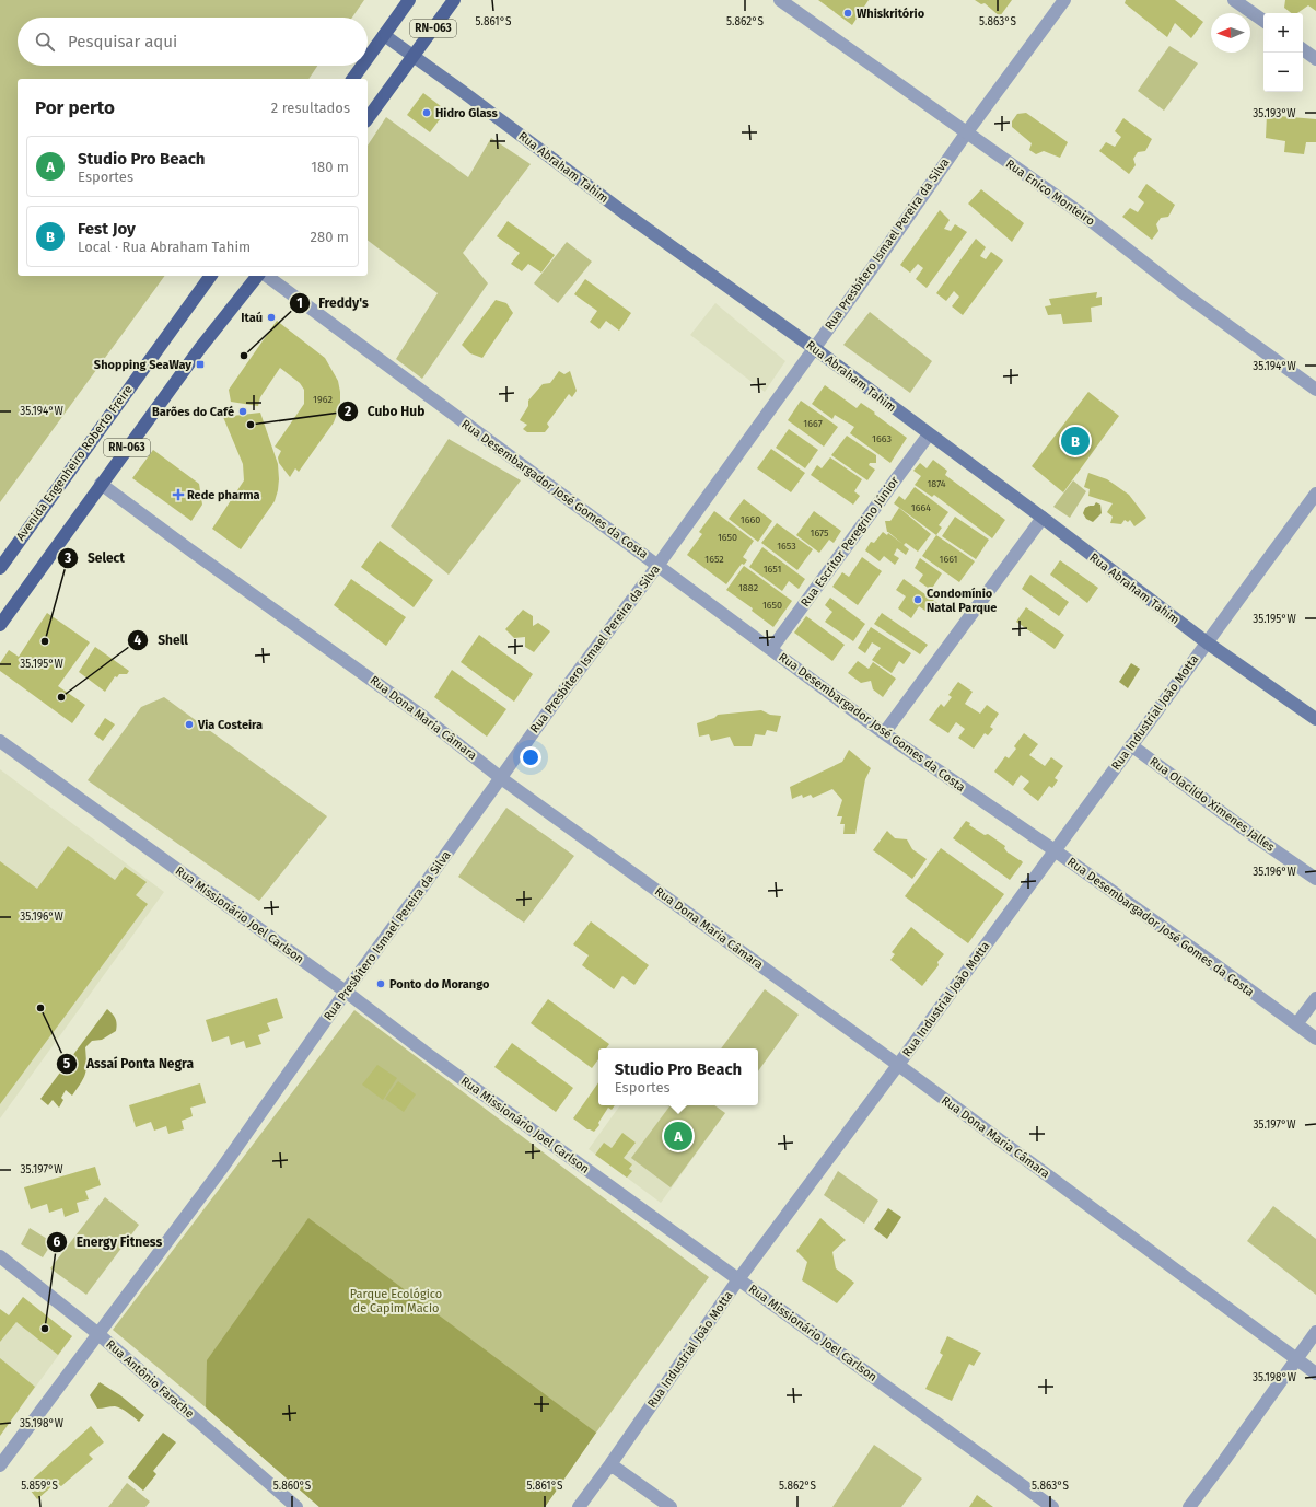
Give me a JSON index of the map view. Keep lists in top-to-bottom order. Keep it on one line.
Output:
{"streets":{"main road":["RN-063","Rua Abraham Tahim","Avenida Engenheiro Roberto Freire"],"street":["Rua Enico Monteiro","Rua Presbítero Ismael Pereira da Silva","Rua Desembargador José Gomes da Costa","Rua Escritor Peregrino Júnior","Rua Industrial João Motta","Rua Dona Maria Câmara","Rua Olacildo Ximenes Jalles","Rua Missionário Joel Carlson","Rua Antônio Farache"]},"crossings":[["RN-063","Rua Abraham Tahim"],["RN-063","Rua Dona Maria Câmara"],["Rua Abraham Tahim","Rua Presbítero Ismael Pereira da Silva"],["Rua Abraham Tahim","Rua Escritor Peregrino Júnior"],["Rua Abraham Tahim","Rua Industrial João Motta"],["Rua Enico Monteiro","Rua Presbítero Ismael Pereira da Silva"],["Rua Presbítero Ismael Pereira da Silva","Rua Desembargador José Gomes da Costa"],["Rua Presbítero Ismael Pereira da Silva","Rua Dona Maria Câmara"],["Rua Presbítero Ismael Pereira da Silva","Rua Missionário Joel Carlson"],["Rua Presbítero Ismael Pereira da Silva","Rua Antônio Farache"],["Rua Desembargador José Gomes da Costa","Rua Escritor Peregrino Júnior"],["Rua Desembargador José Gomes da Costa","Rua Industrial João Motta"],["Rua Industrial João Motta","Rua Dona Maria Câmara"],["Rua Industrial João Motta","Rua Olacildo Ximenes Jalles"],["Rua Industrial João Motta","Rua Missionário Joel Carlson"]],"parks":["Parque Ecológico de Capim Macio"],"places":{"other":["Whiskritório","Hidro Glass","Itaú","Freddy's","Barões do Café","Cubo Hub","Condomínio Natal Parque","Select","Shell","Via Costeira","Ponto do Morango","Assaí Ponta Negra","Energy Fitness"],"transit":["Shopping SeaWay"],"health":["Rede pharma"]},"house_numbers":["1962","1667","1663","1874","1664","1660","1675","1650","1653","1652","1661","1651","1882","1650"],"north":"left","page":{"map_buttons":["+","−"],"search":"Pesquisar aqui","heading":["Por perto","2 resultados"],"list":[{"mark":"A","name":"Studio Pro Beach","note":"Esportes","value":"180 m"},{"mark":"B","name":"Fest Joy","note":"Local · Rua Abraham Tahim","value":"280 m"}],"pins":["B","A"],"popup":["Studio Pro Beach","Esportes"]},"coordinates":["5.861°S","5.862°S","5.863°S","35.193°W","35.194°W","35.195°W","35.196°W","35.197°W","35.198°W","5.859°S","5.860°S"]}
